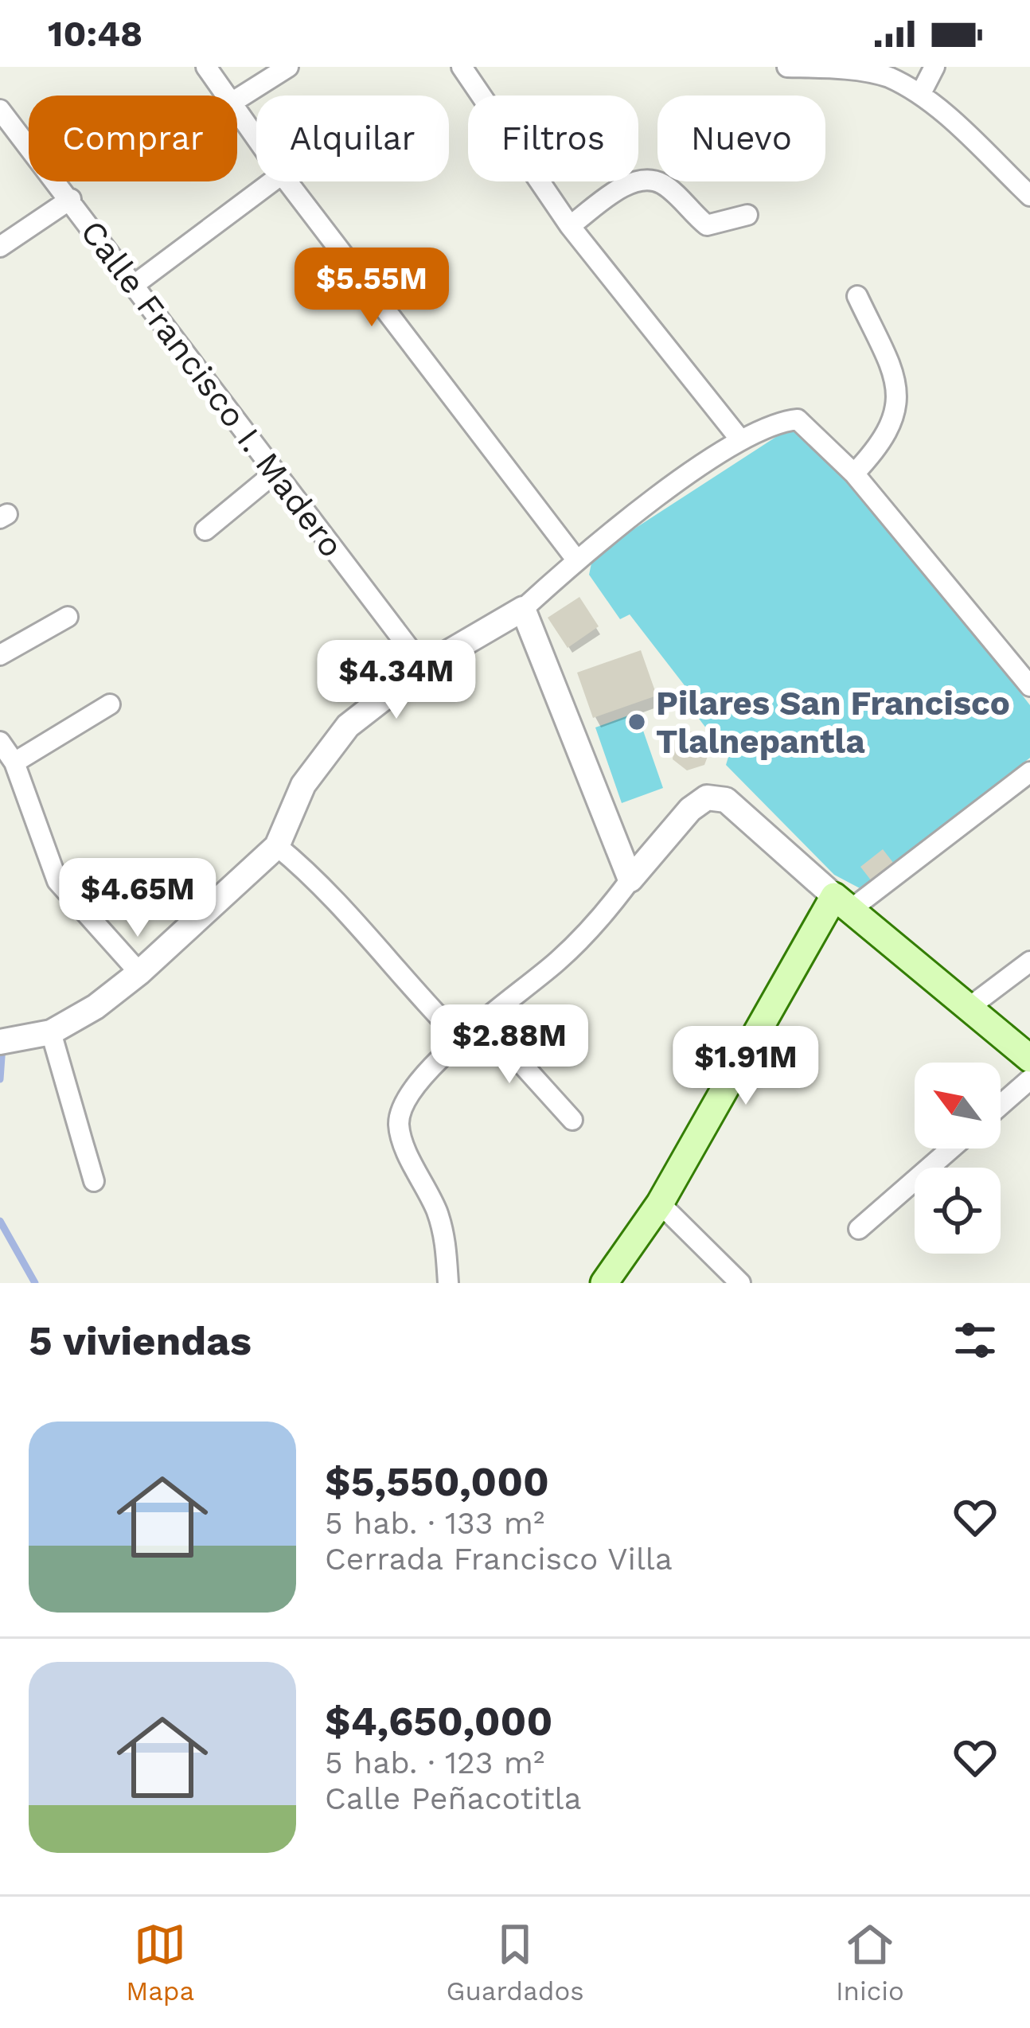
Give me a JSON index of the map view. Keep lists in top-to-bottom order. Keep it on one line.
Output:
{"streets":{"street":["Calle Francisco I. Madero"]},"places":["Pilares San Francisco Tlalnepantla"],"north":"top left","page":{"status":"10:48","chip":["Comprar","Alquilar","Filtros","Nuevo"],"price":["$5.55M","$4.34M","$4.65M","$2.88M","$1.91M"],"heading":"5 viviendas","list":[{"name":"$5,550,000","note":"5 hab. · 133 m² · Cerrada Francisco Villa"},{"name":"$4,650,000","note":"5 hab. · 123 m² · Calle Peñacotitla"}],"tabs":["Mapa","Guardados","Inicio"]}}
